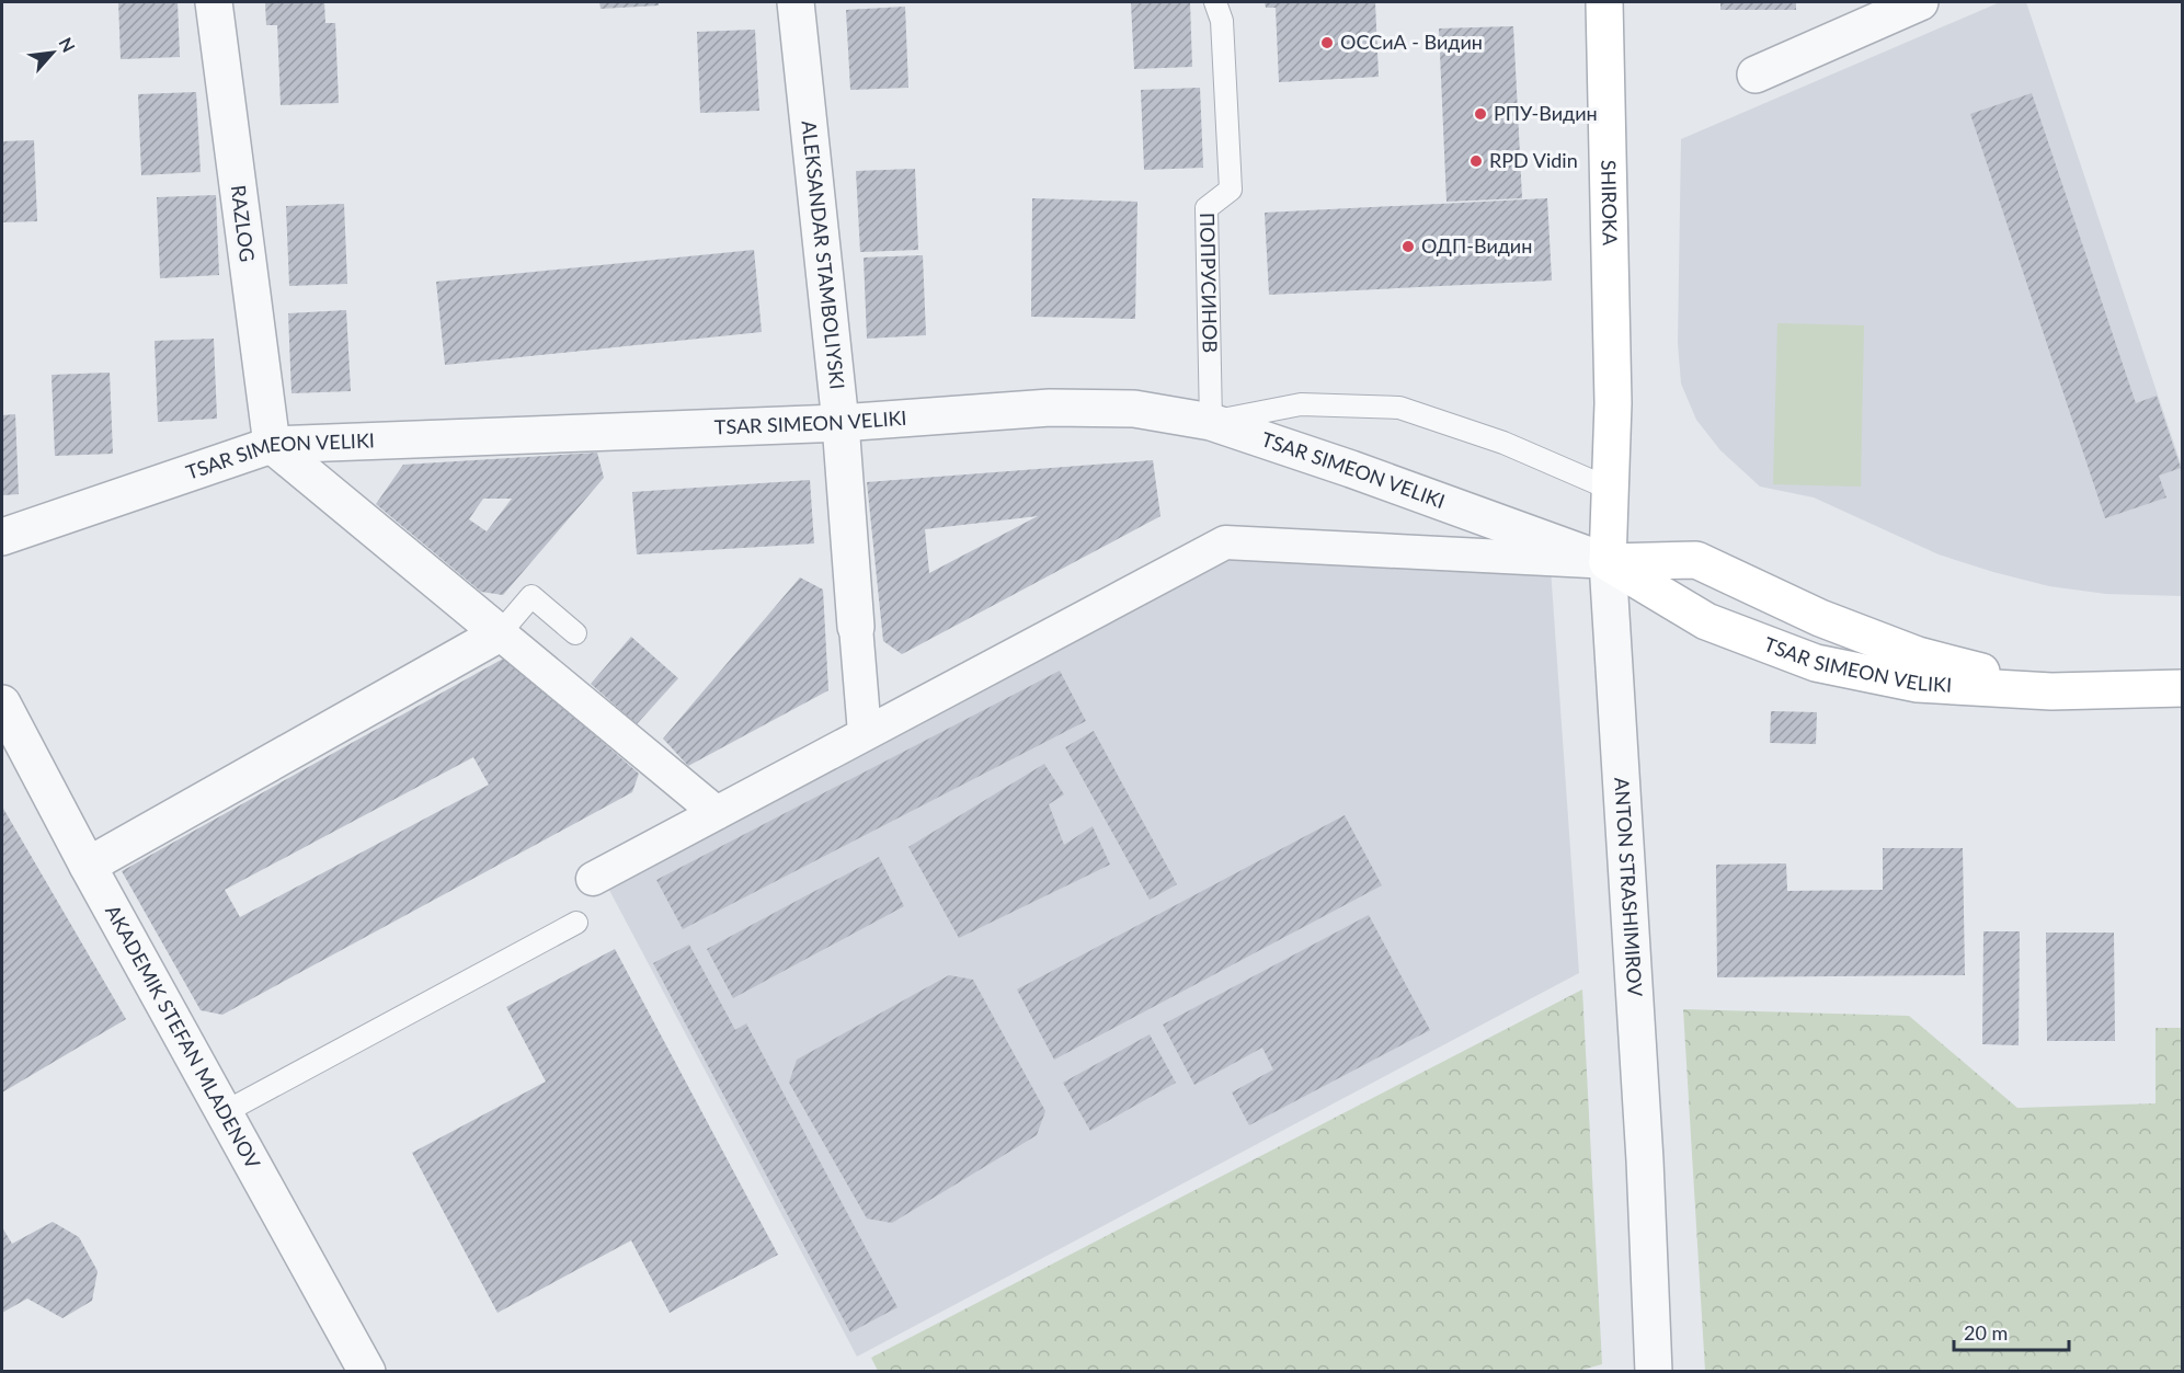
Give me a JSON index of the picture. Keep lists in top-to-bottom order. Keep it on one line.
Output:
{"streets":{"main road":["SHIROKA","TSAR SIMEON VELIKI","ANTON STRASHIMIROV"],"street":["RAZLOG","ALEKSANDAR STAMBOLIYSKI","AKADEMIK STEFAN MLADENOV"],"lane":["ПОПРУСИНОВ"]},"crossings":[["SHIROKA","ANTON STRASHIMIROV"],["RAZLOG","TSAR SIMEON VELIKI"],["ALEKSANDAR STAMBOLIYSKI","TSAR SIMEON VELIKI"],["ПОПРУСИНОВ","TSAR SIMEON VELIKI"],["TSAR SIMEON VELIKI","ANTON STRASHIMIROV"]],"places":["ОССиА - Видин","РПУ-Видин","RPD Vidin","ОДП-Видин"],"scale_bar":"20 m","north":"top right"}
